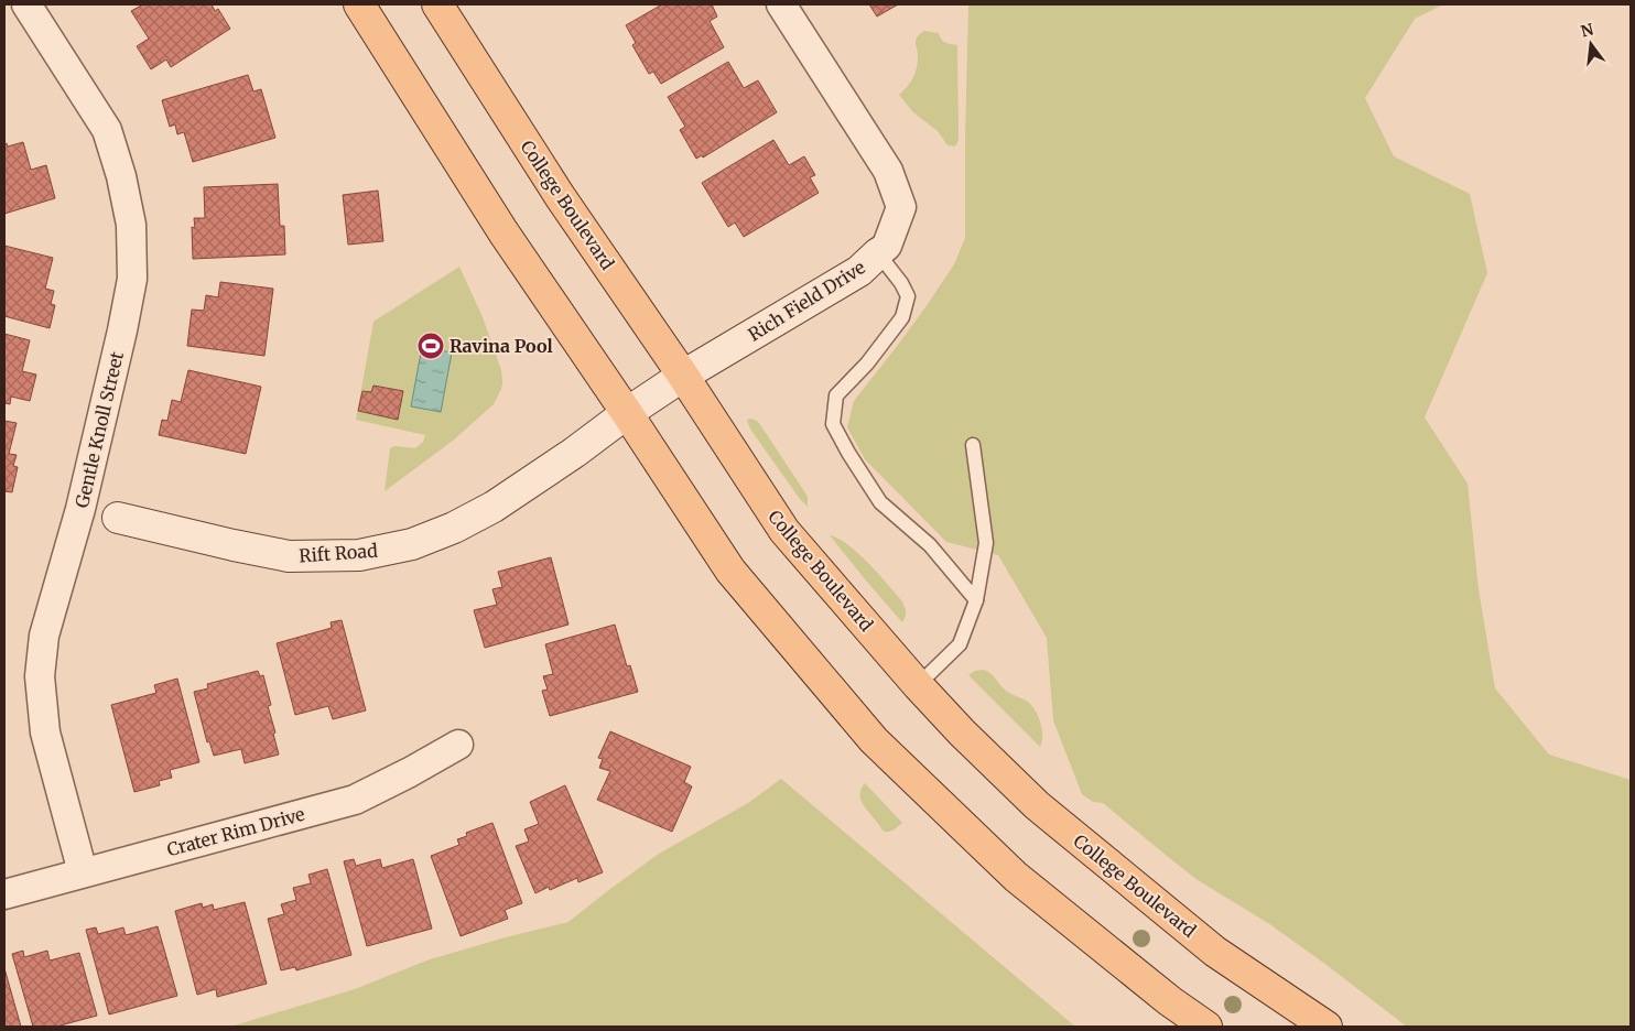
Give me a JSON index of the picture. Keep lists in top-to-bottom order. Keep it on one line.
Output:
{"streets":{"main road":["College Boulevard"],"street":["Rich Field Drive","Gentle Knoll Street","Rift Road","Crater Rim Drive"]},"crossings":[["College Boulevard","Rich Field Drive"],["Rich Field Drive","Rift Road"],["Gentle Knoll Street","Rift Road"],["Gentle Knoll Street","Crater Rim Drive"]],"places":{"sports":["Ravina Pool"]},"north":"top"}
